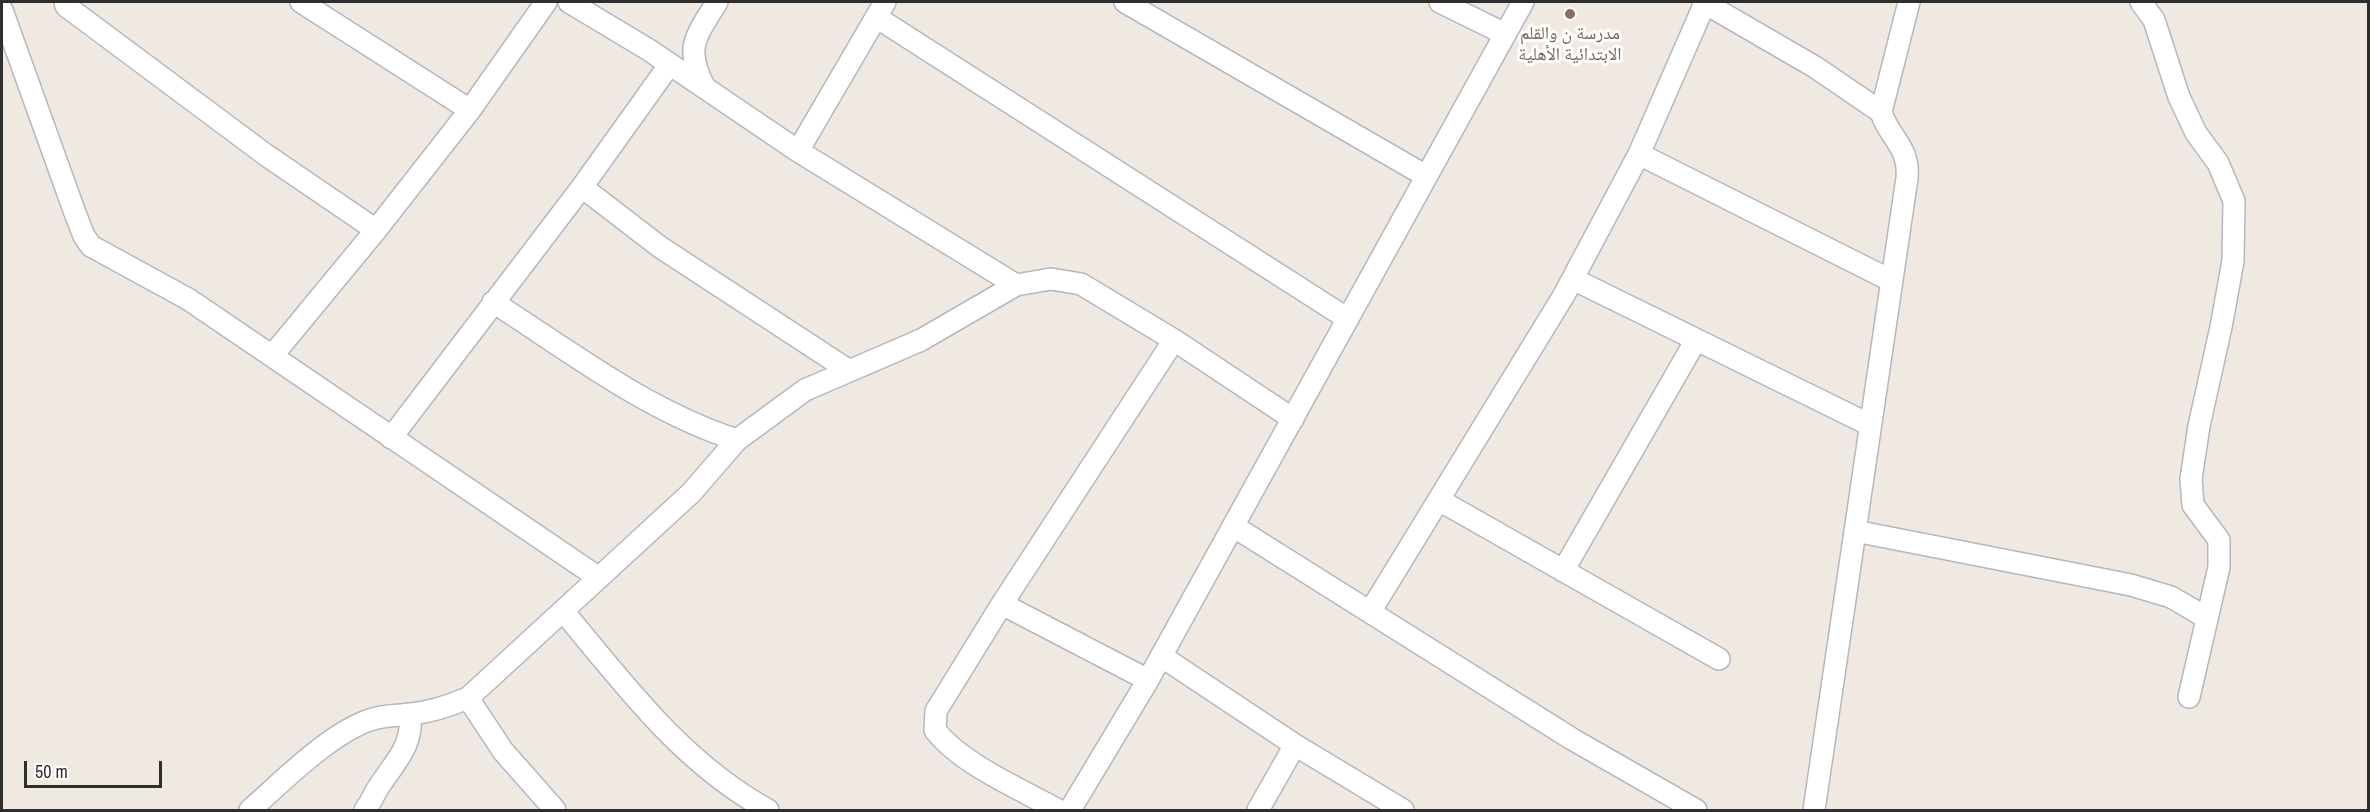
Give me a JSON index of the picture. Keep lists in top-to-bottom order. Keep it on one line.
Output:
{"places":["مدرسة ن والقلم الابتدائية الأهلية"],"scale_bar":"50 m"}
